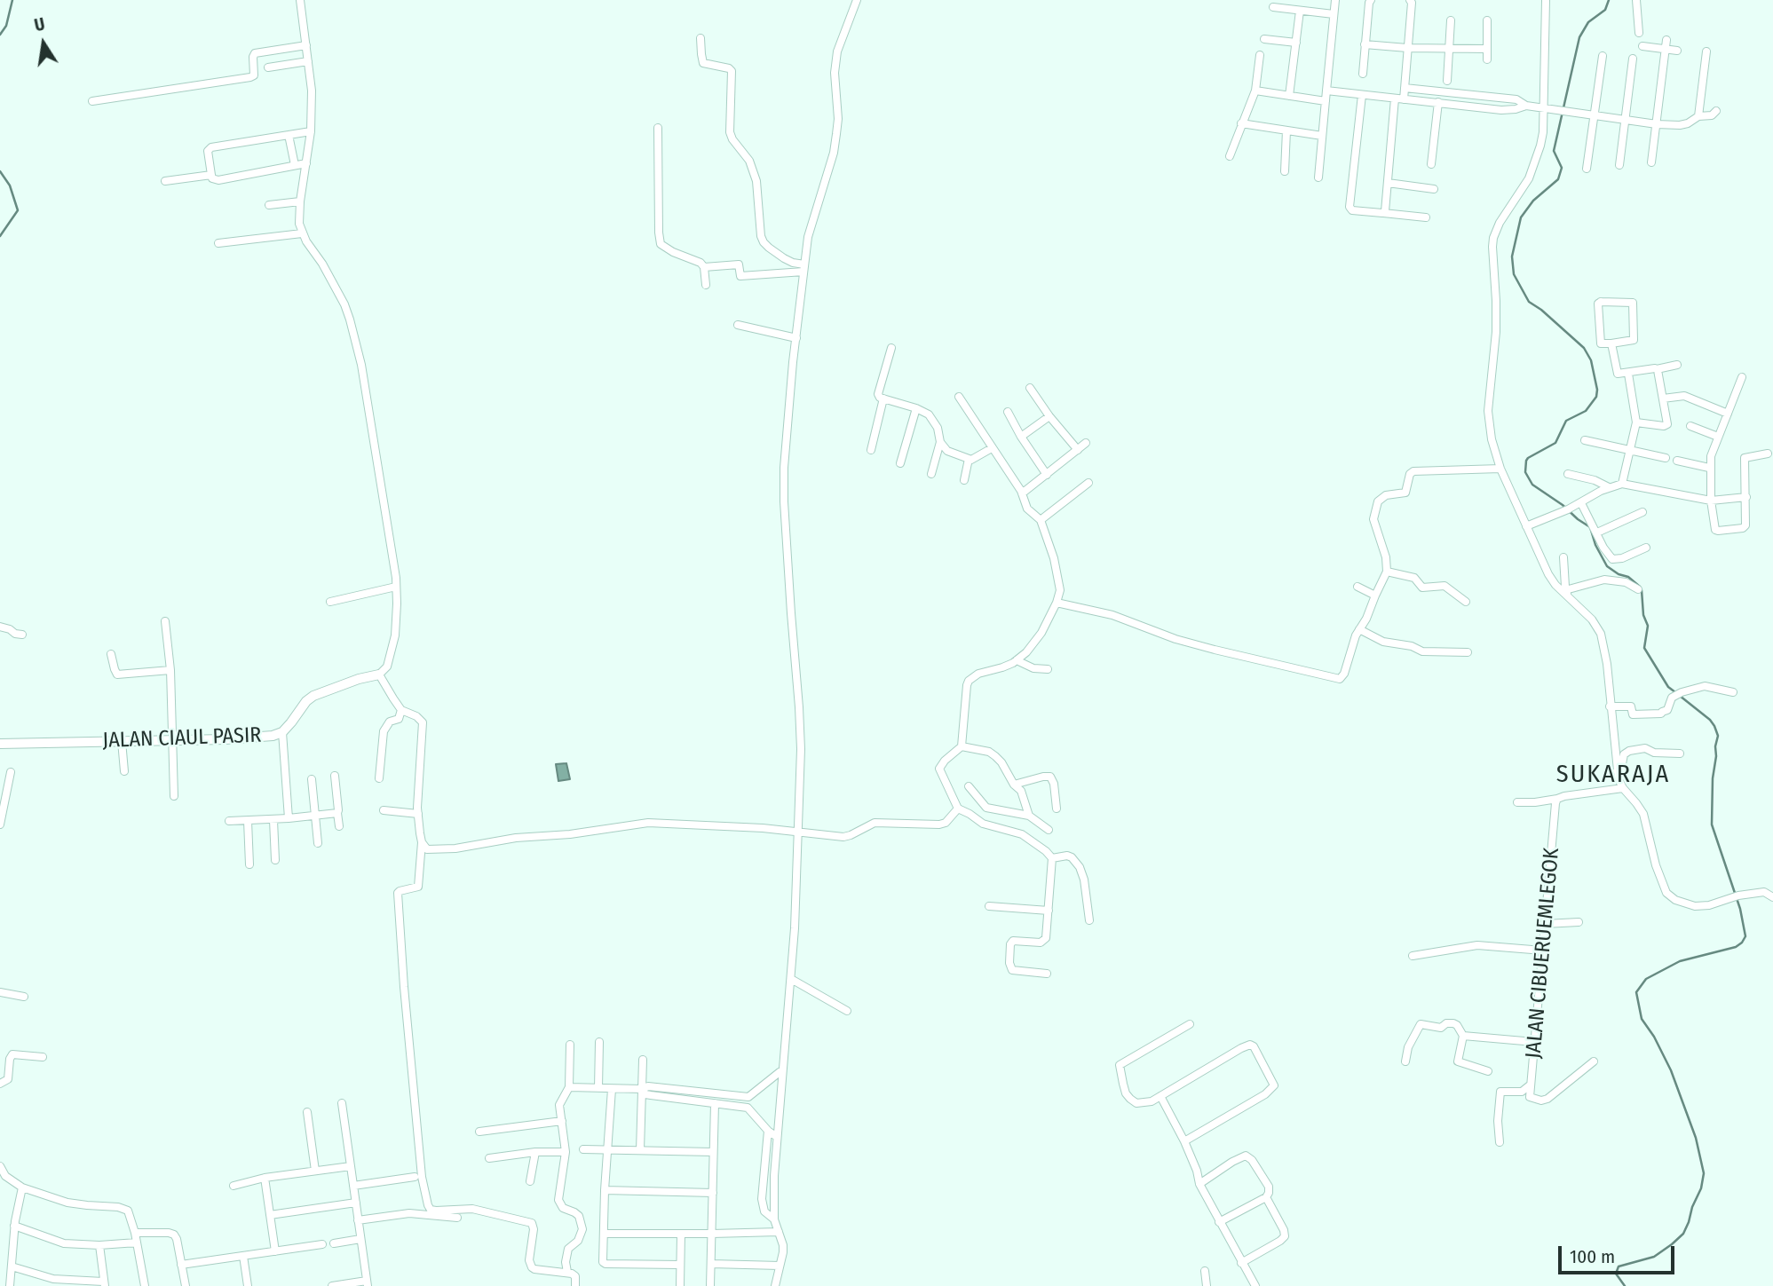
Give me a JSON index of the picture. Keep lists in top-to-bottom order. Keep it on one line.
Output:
{"streets":{"street":["JALAN CIAUL PASIR","JALAN CIBUERUEMLEGOK"]},"districts":["SUKARAJA"],"scale_bar":"100 m","north":"top"}
